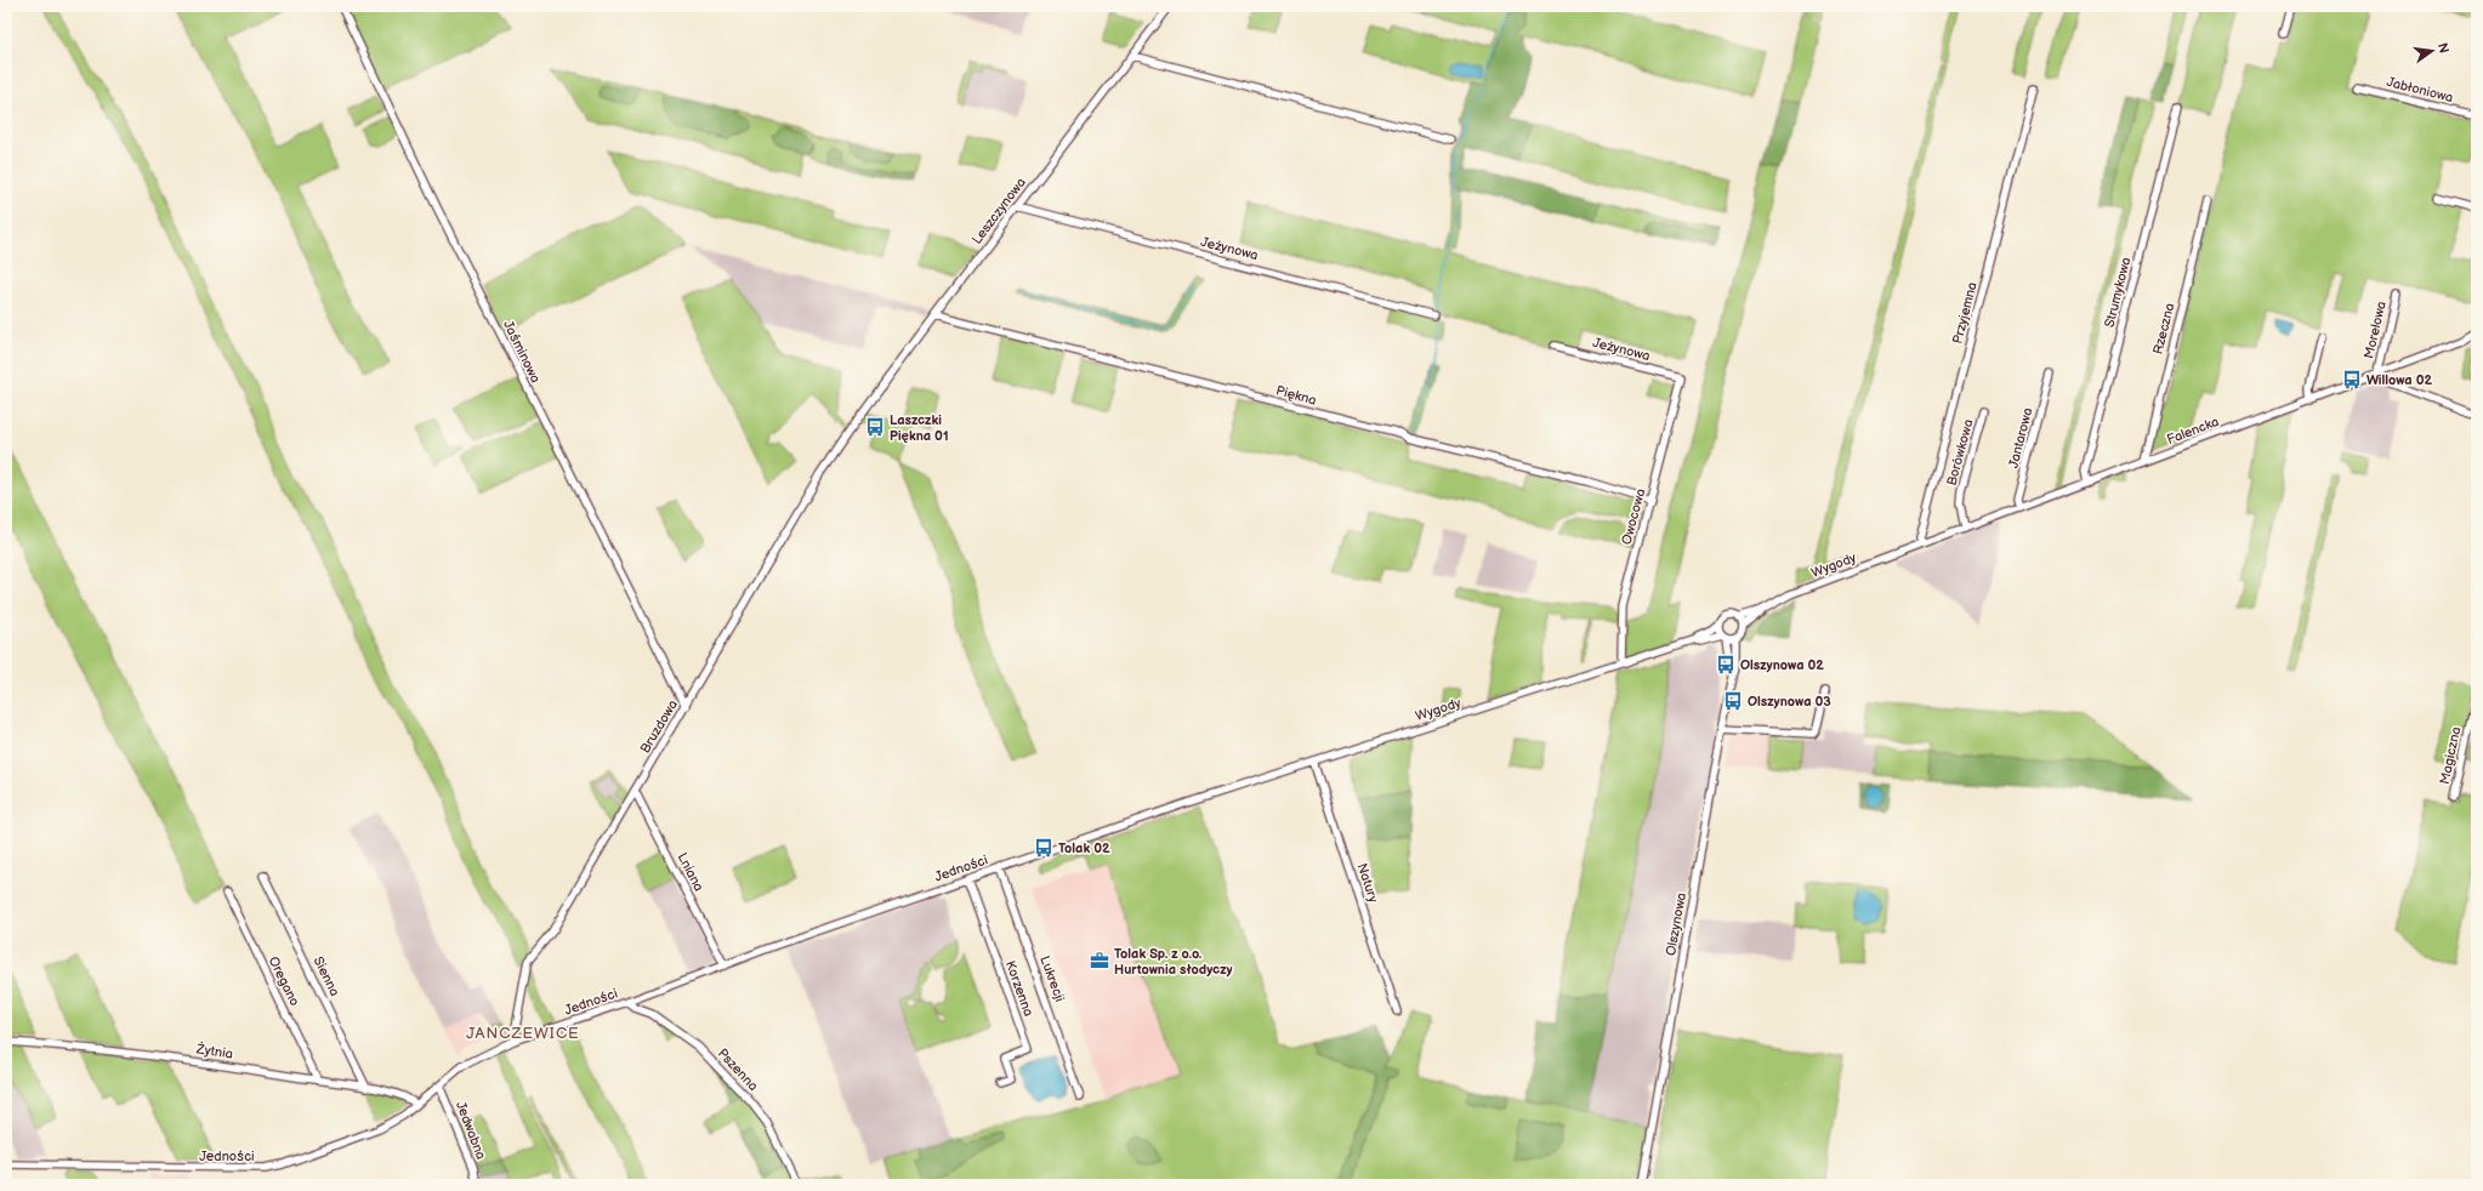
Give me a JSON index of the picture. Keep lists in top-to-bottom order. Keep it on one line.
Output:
{"streets":{"street":["Jabłoniowa","Leszczynowa","Jeżynowa","Strumykowa","Przyjemna","Rzeczna","Morelowa","Jaśminowa","Piękna","Falencka","Jantarowa","Borówkowa","Owocowa","Wygody","Bruzdowa","Magiczna","Jedności","Lniana","Natury","Olszynowa","Sienna","Lukrecji","Oregano","Korzenna","Żytnia","Pszenna","Jedwabna"]},"crossings":[["Leszczynowa","Jeżynowa"],["Leszczynowa","Piękna"],["Leszczynowa","Bruzdowa"],["Jeżynowa","Owocowa"],["Strumykowa","Falencka"],["Przyjemna","Falencka"],["Przyjemna","Wygody"],["Rzeczna","Falencka"],["Morelowa","Falencka"],["Jaśminowa","Bruzdowa"],["Piękna","Owocowa"],["Falencka","Jantarowa"],["Falencka","Borówkowa"],["Falencka","Wygody"],["Owocowa","Wygody"],["Wygody","Jedności"],["Wygody","Natury"],["Wygody","Olszynowa"],["Bruzdowa","Jedności"],["Bruzdowa","Lniana"],["Jedności","Lniana"],["Jedności","Lukrecji"],["Jedności","Korzenna"],["Jedności","Żytnia"],["Jedności","Pszenna"],["Jedności","Jedwabna"],["Sienna","Żytnia"],["Oregano","Żytnia"]],"districts":["JANCZEWICE"],"places":{"bus stop":["Willowa 02","Laszczki Piękna 01","Olszynowa 02","Olszynowa 03","Tolak 02"],"office":["Tolak Sp. z o.o. Hurtownia słodyczy"]},"north":"right"}
